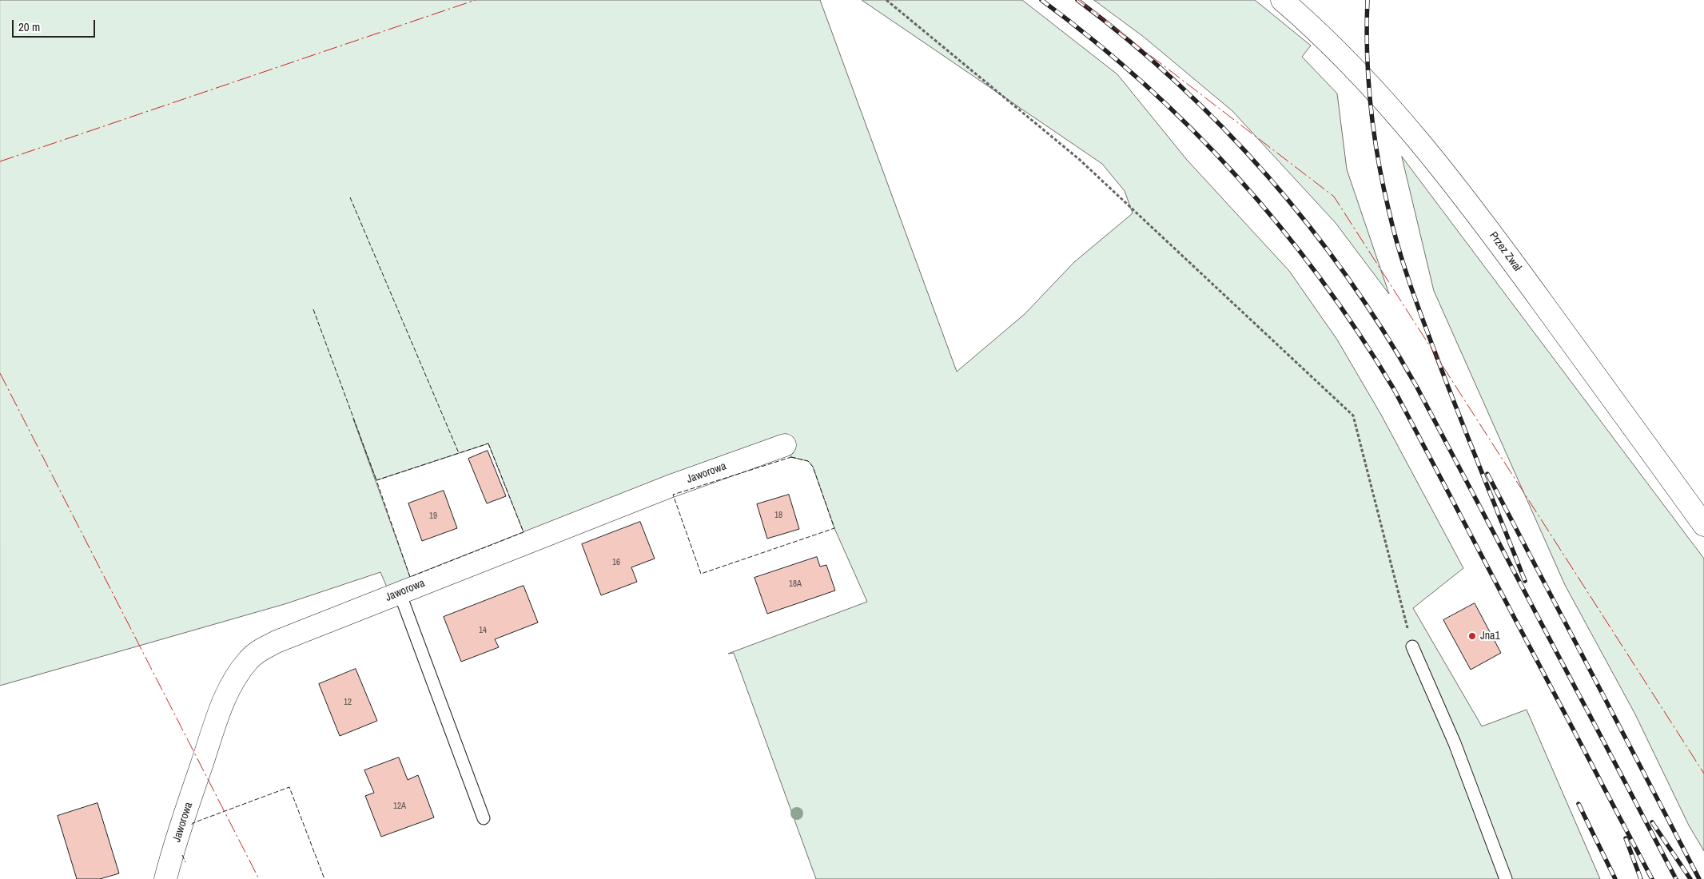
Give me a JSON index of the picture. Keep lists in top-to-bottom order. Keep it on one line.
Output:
{"streets":{"street":["Przez Zwał","Jaworowa"]},"places":["Jna1"],"house_numbers":["18","19","16","18A","14","12","12A"],"scale_bar":"20 m"}
